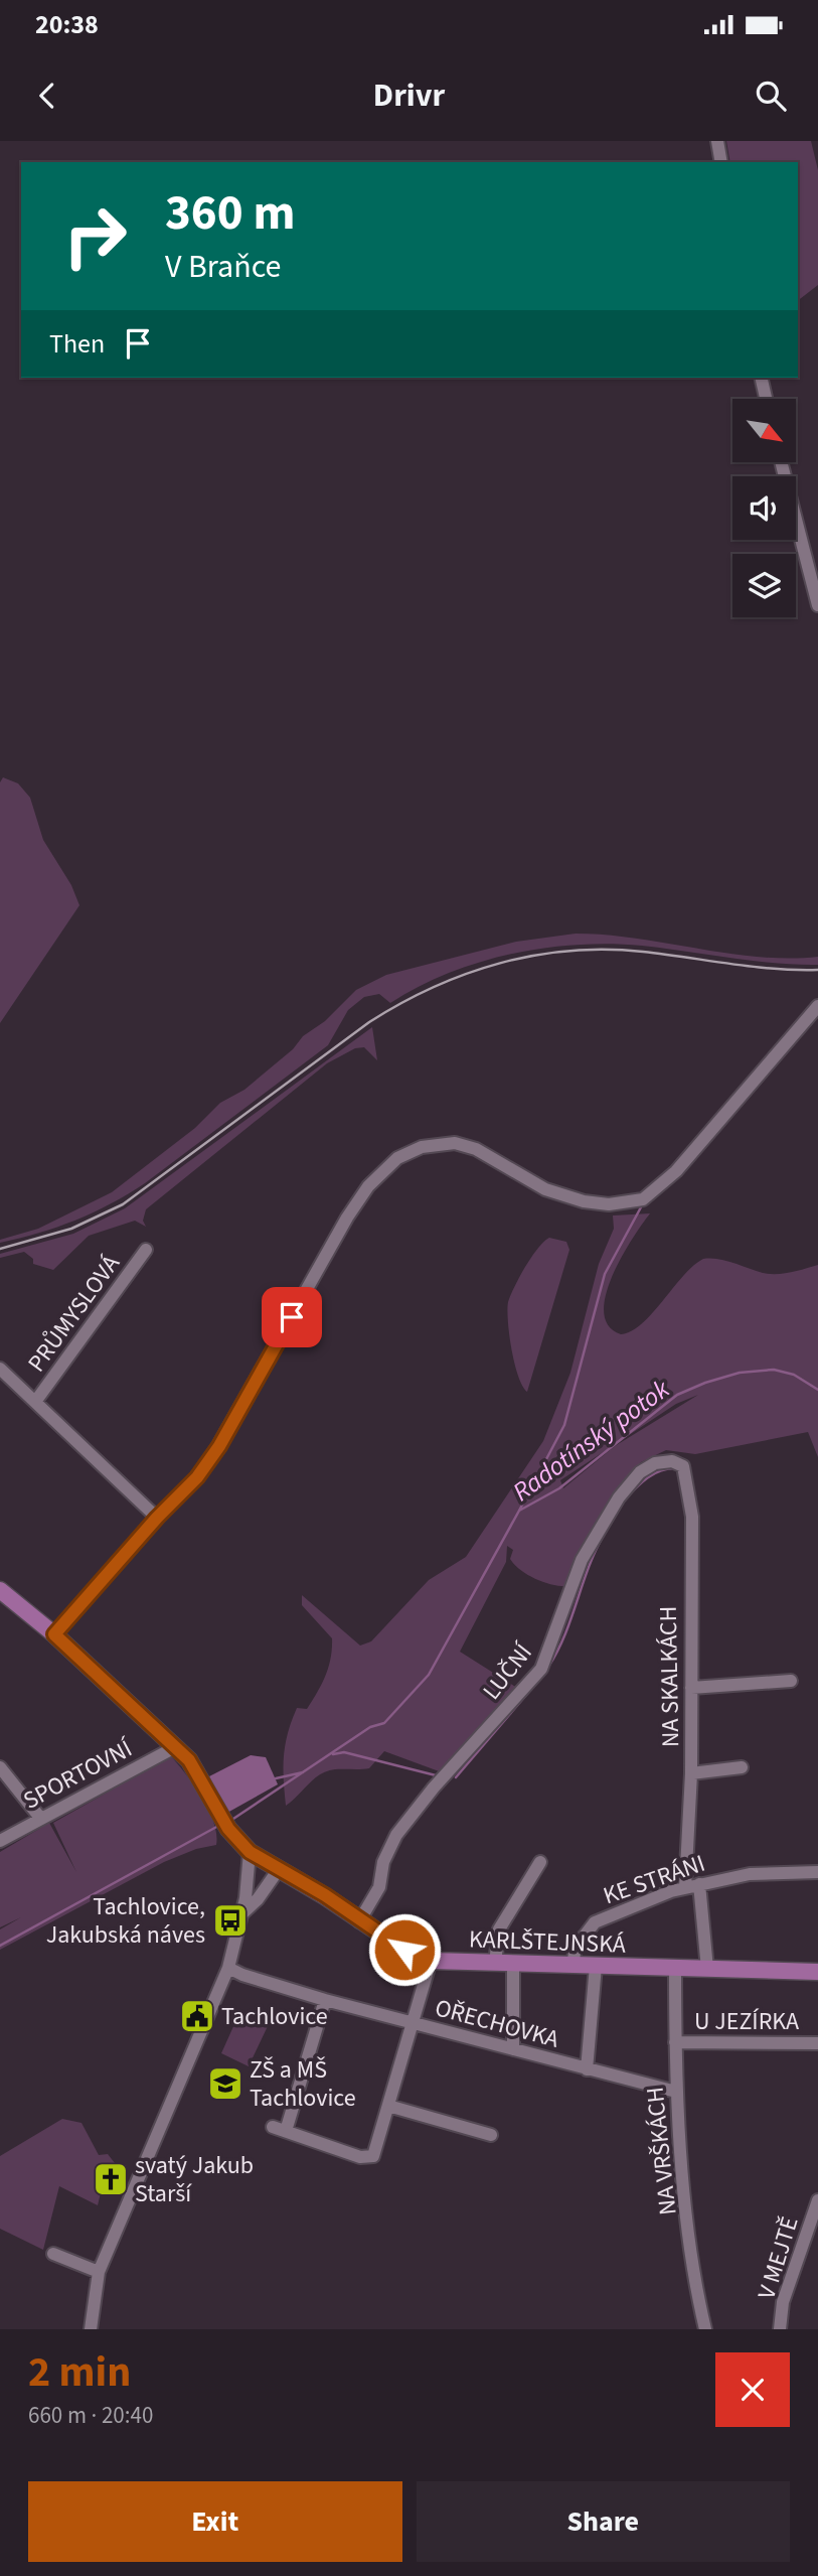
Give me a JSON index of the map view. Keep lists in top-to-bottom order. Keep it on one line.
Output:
{"streets":{"main road":["KARLŠTEJNSKÁ"],"street":["PRŮMYSLOVÁ","LUČNÍ","NA SKALKÁCH","SPORTOVNÍ","KE STRÁNI","U JEZÍRKA","OŘECHOVKA","NA VRŠKÁCH","V MEJTĚ"]},"crossings":[["LUČNÍ","NA SKALKÁCH"],["LUČNÍ","KARLŠTEJNSKÁ"],["NA SKALKÁCH","KE STRÁNI"],["SPORTOVNÍ","KARLŠTEJNSKÁ"],["KE STRÁNI","KARLŠTEJNSKÁ"],["KARLŠTEJNSKÁ","NA VRŠKÁCH"],["U JEZÍRKA","NA VRŠKÁCH"],["OŘECHOVKA","NA VRŠKÁCH"]],"water":["Radotínský potok"],"places":{"bus stop":["Tachlovice, Jakubská náves"],"public building":["Tachlovice"],"school or university":["ZŠ a MŠ Tachlovice"],"church":["svatý Jakub Starší"]},"north":"bottom right","page":{"status":"20:38","header":"Drivr","turn":["360 m","V Braňce"],"then":"Then","heading":["2 min","660 m · 20:40"],"buttons":["Exit","Share"]}}
